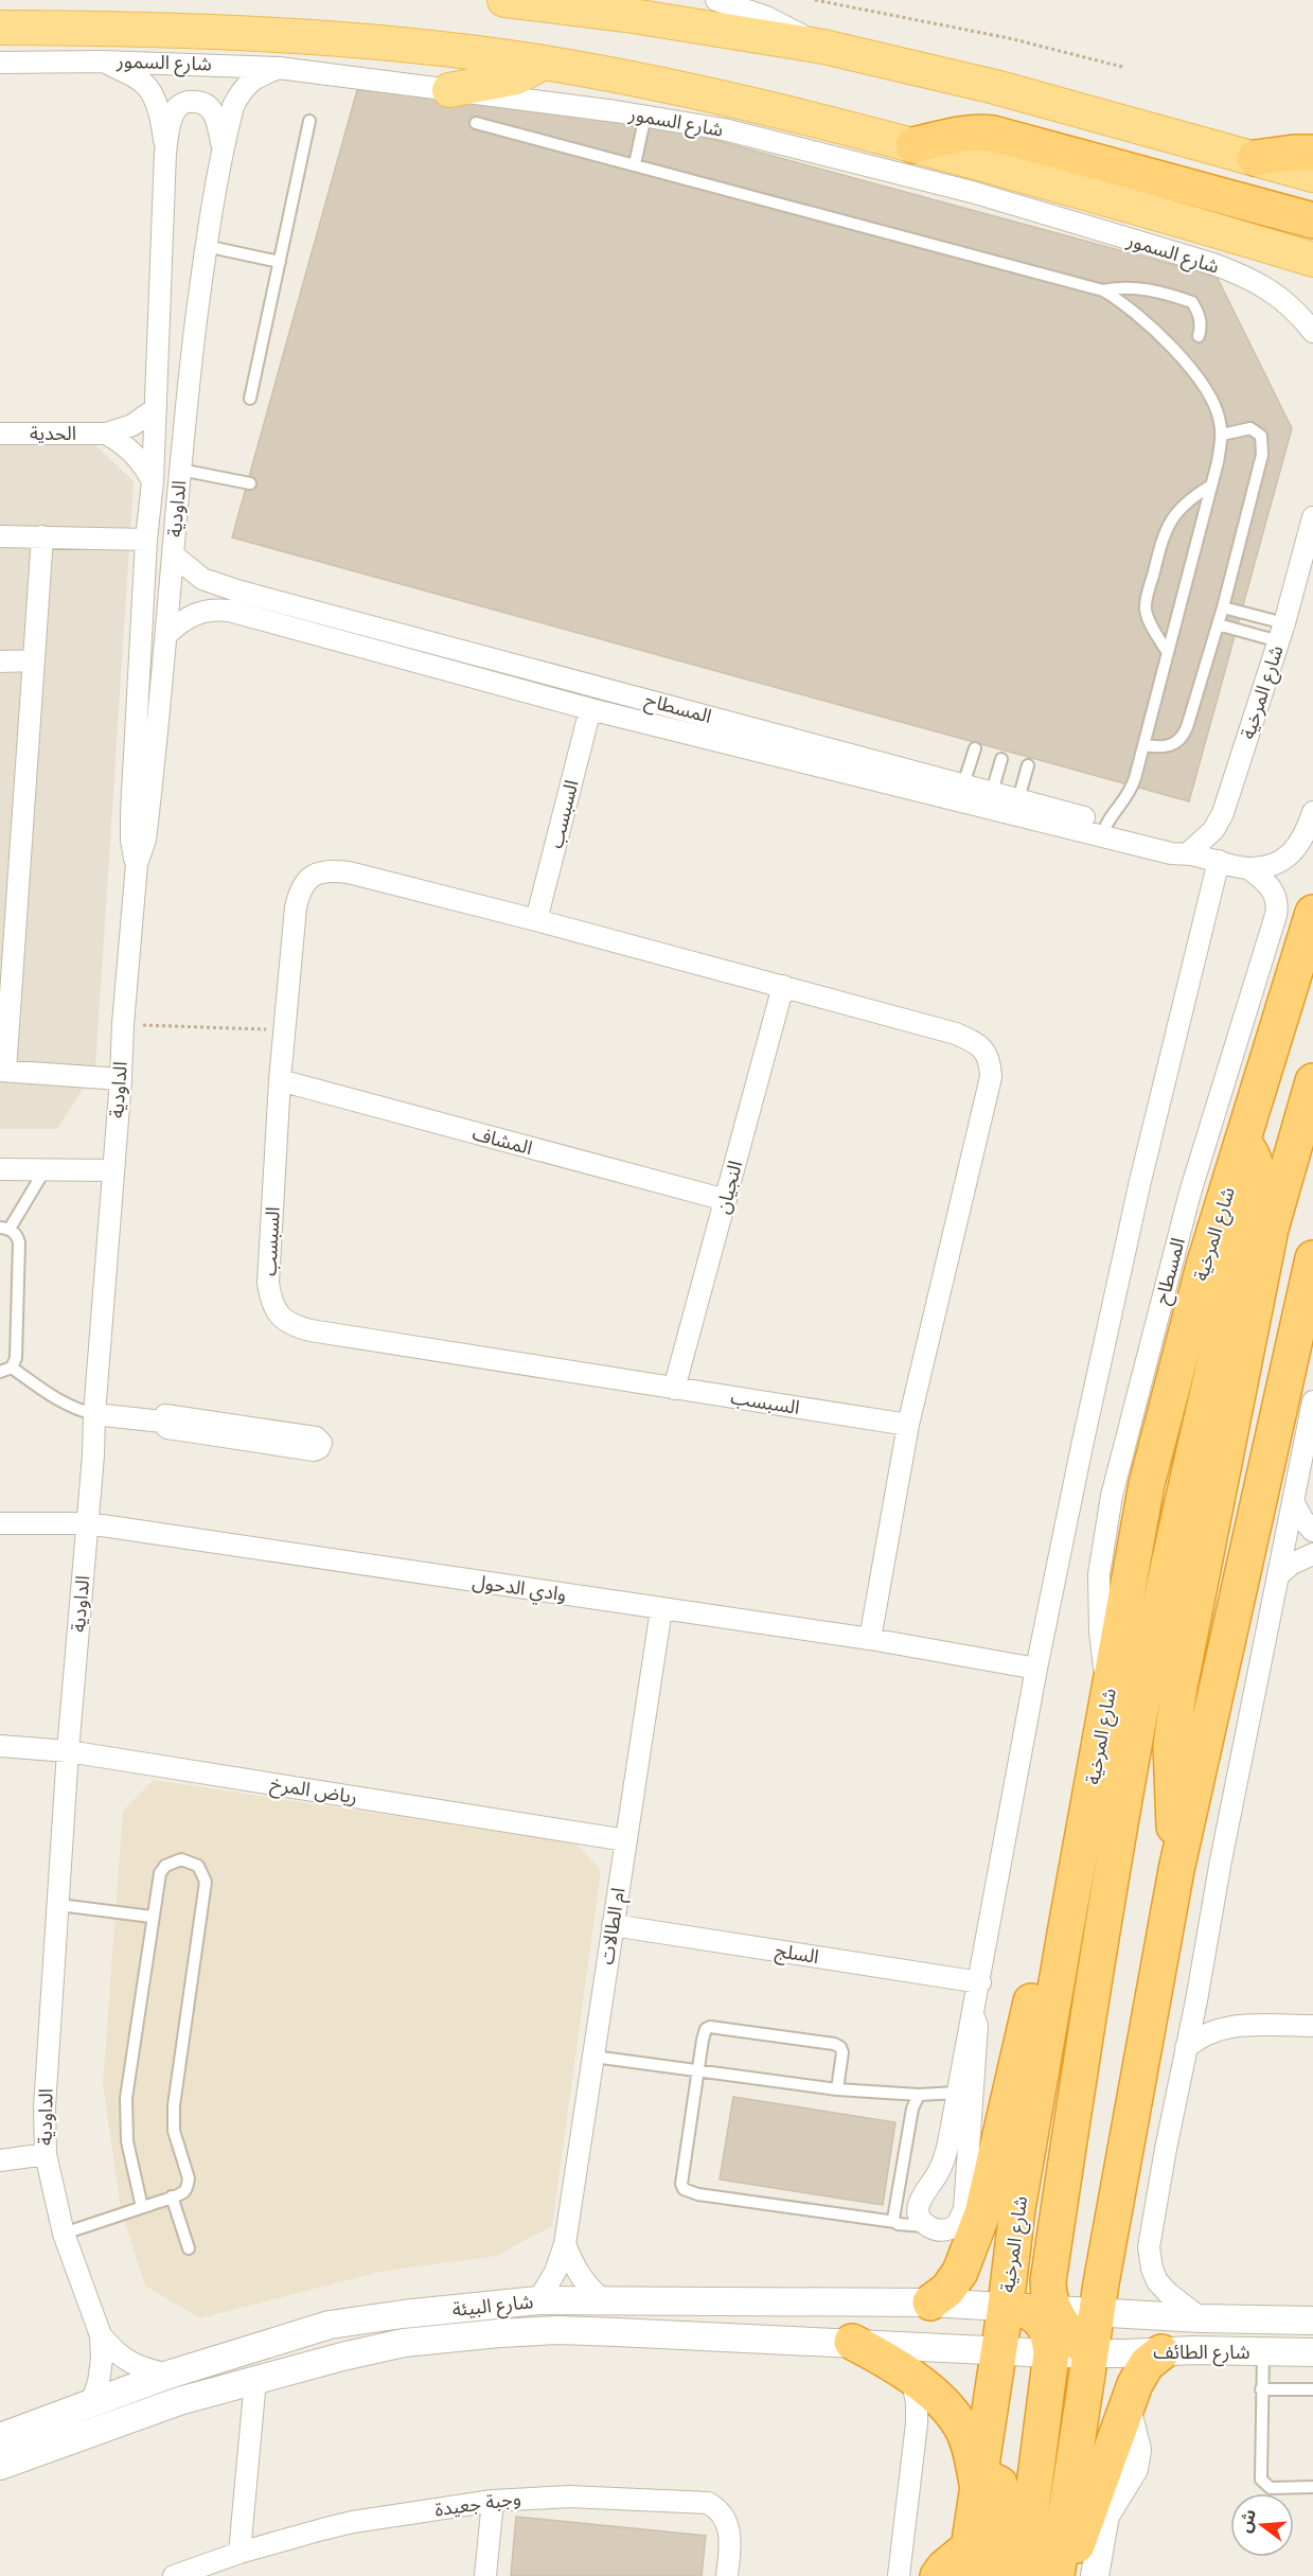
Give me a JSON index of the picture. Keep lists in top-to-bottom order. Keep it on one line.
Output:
{"streets":{"highway":["شارع المرخية"],"main road":["شارع السمور"],"street":["الحدية","الداودية","المسطاح","السبسب","المشاف","النجيان","وادي الدحول","رياض المرخ","ام الطالات","السلج","شارع البيئة","شارع الطائف","وجبة جعيدة"]},"crossings":[["شارع السمور","الداودية"],["الحدية","الداودية"],["الداودية","المسطاح"],["الداودية","وادي الدحول"],["الداودية","رياض المرخ"],["الداودية","شارع البيئة"],["شارع المرخية","المسطاح"],["شارع المرخية","شارع البيئة"],["المسطاح","السبسب"],["السبسب","المشاف"],["السبسب","النجيان"],["السبسب","وادي الدحول"],["المشاف","النجيان"],["وادي الدحول","ام الطالات"],["رياض المرخ","ام الطالات"],["ام الطالات","السلج"],["ام الطالات","شارع البيئة"],["شارع البيئة","شارع الطائف"]],"north":"left"}
